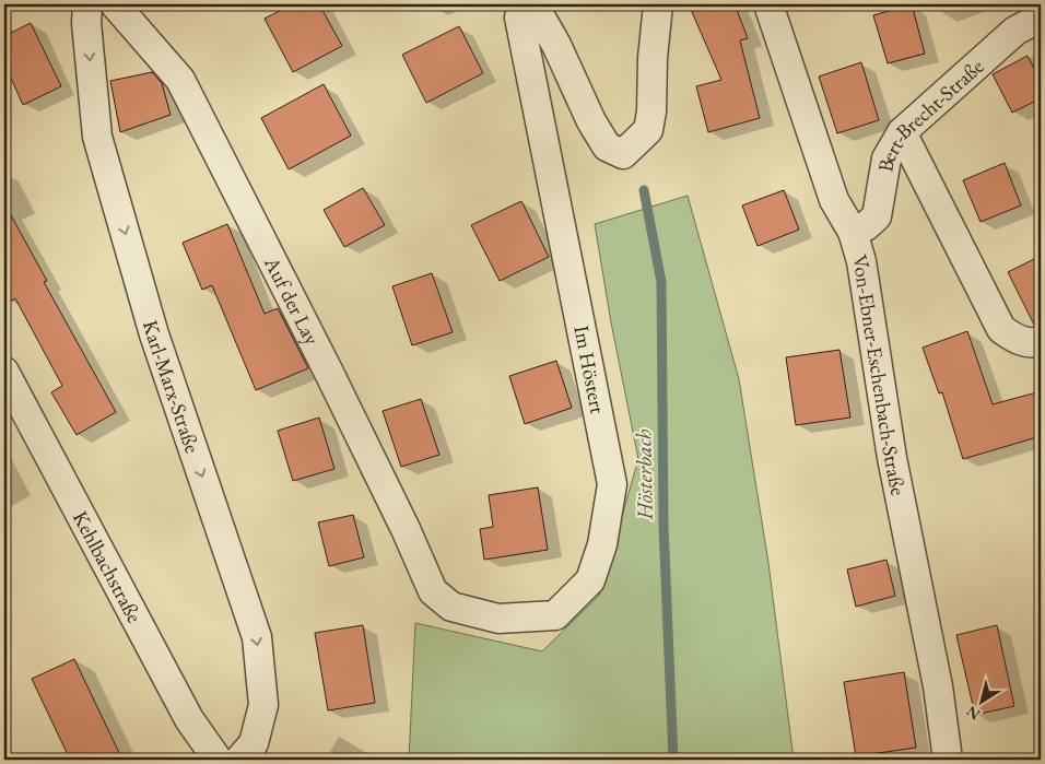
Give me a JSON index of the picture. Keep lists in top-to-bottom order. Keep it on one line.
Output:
{"streets":{"street":["Bert-Brecht-Straße","Auf der Lay","Im Höstert","Von-Ebner-Eschenbach-Straße","Karl-Marx-Straße","Kehlbachstraße"]},"crossings":[["Bert-Brecht-Straße","Von-Ebner-Eschenbach-Straße"],["Auf der Lay","Im Höstert"]],"one_way":["Karl-Marx-Straße"],"water":["Hösterbach"],"north":"bottom left"}
